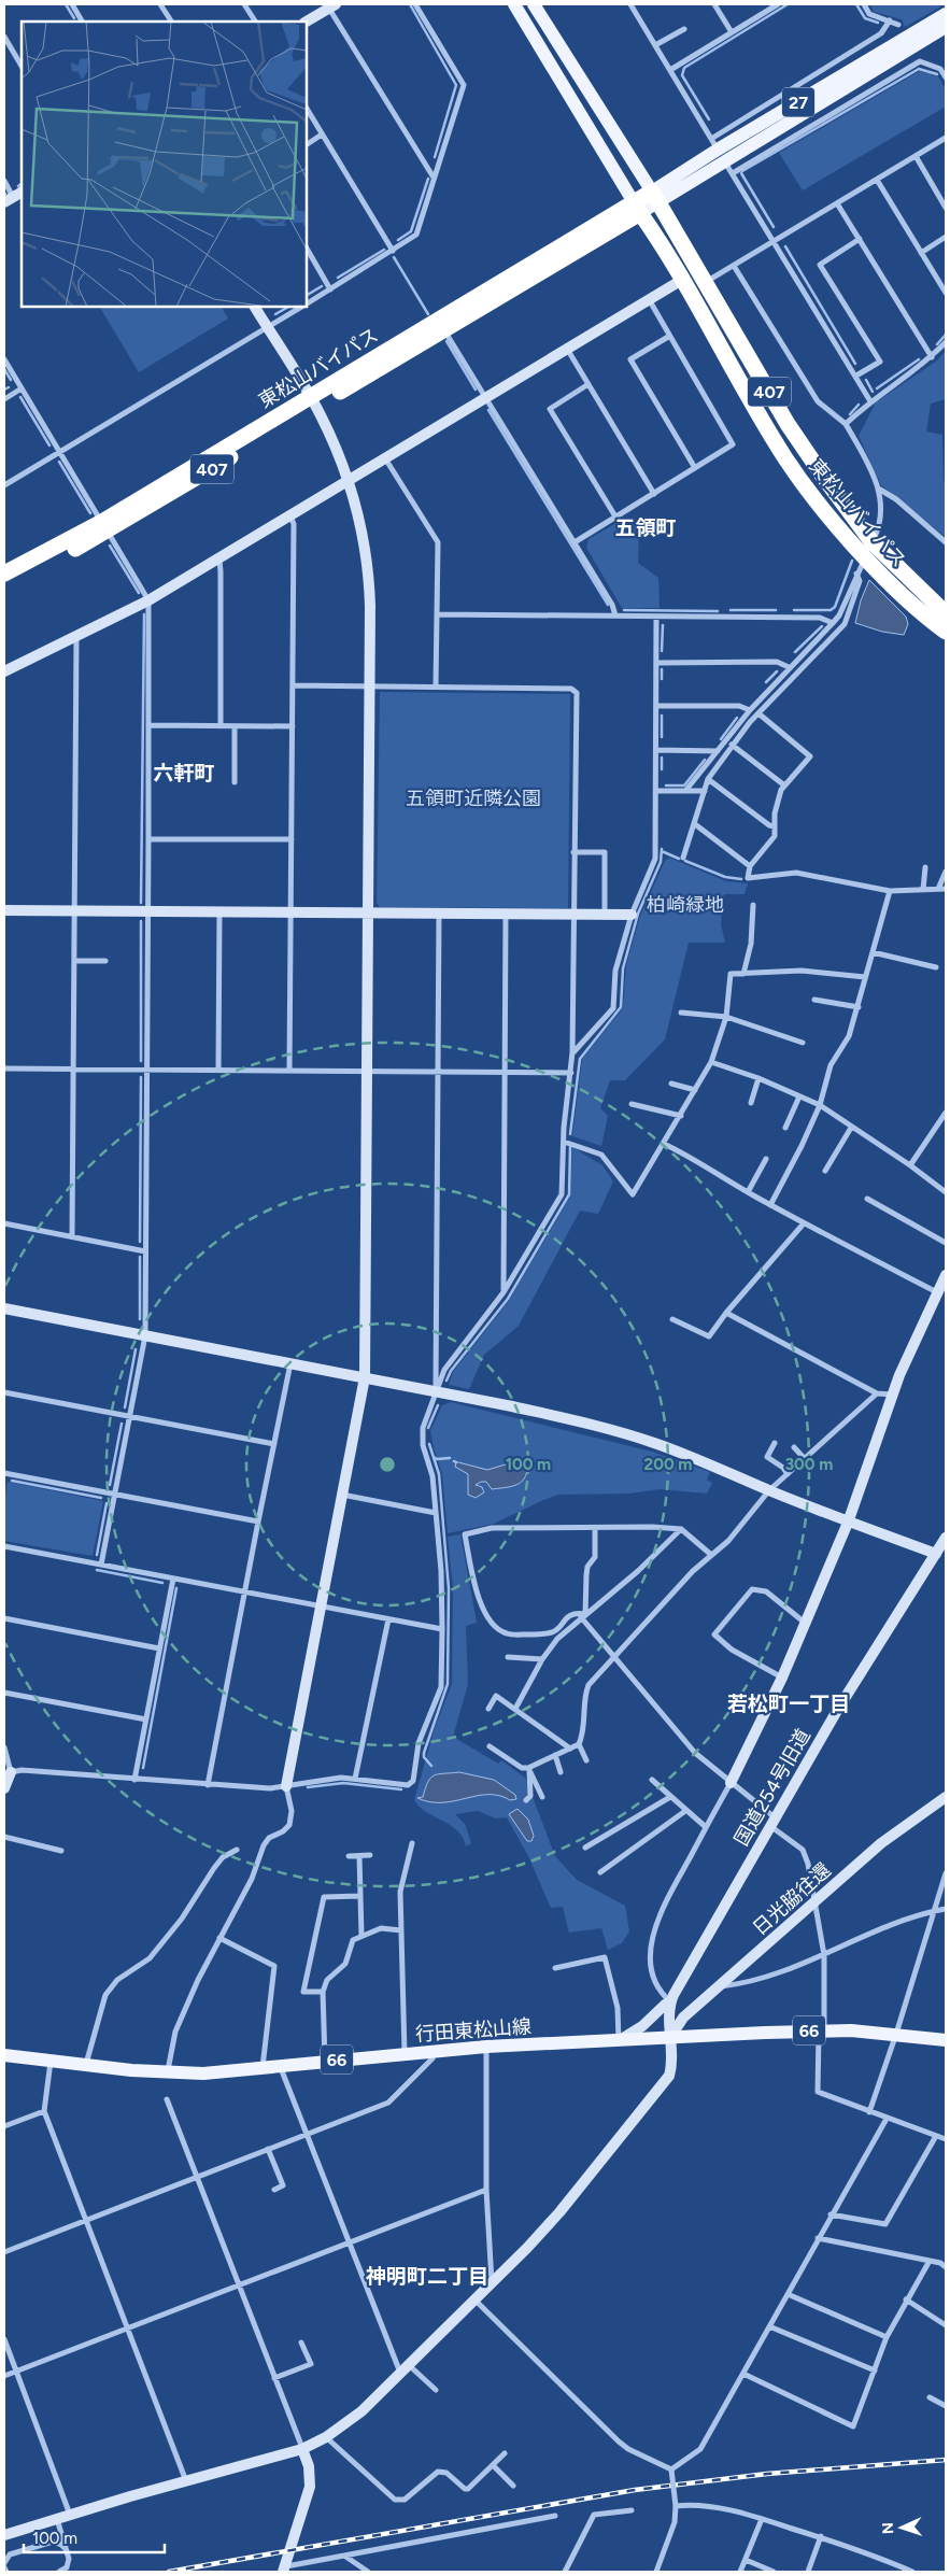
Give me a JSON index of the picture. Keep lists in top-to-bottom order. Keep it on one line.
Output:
{"streets":{"highway":["東松山バイパス","407"],"main road":["27","行田東松山線","66"],"street":["国道254号旧道","日光脇往還"]},"crossings":[["国道254号旧道","日光脇往還"],["国道254号旧道","行田東松山線"],["日光脇往還","行田東松山線"]],"districts":["五領町","六軒町","若松町一丁目","神明町二丁目"],"parks":["五領町近隣公園","柏崎緑地"],"scale_bar":"100 m","north":"left","rings":["100 m","200 m","300 m"]}
